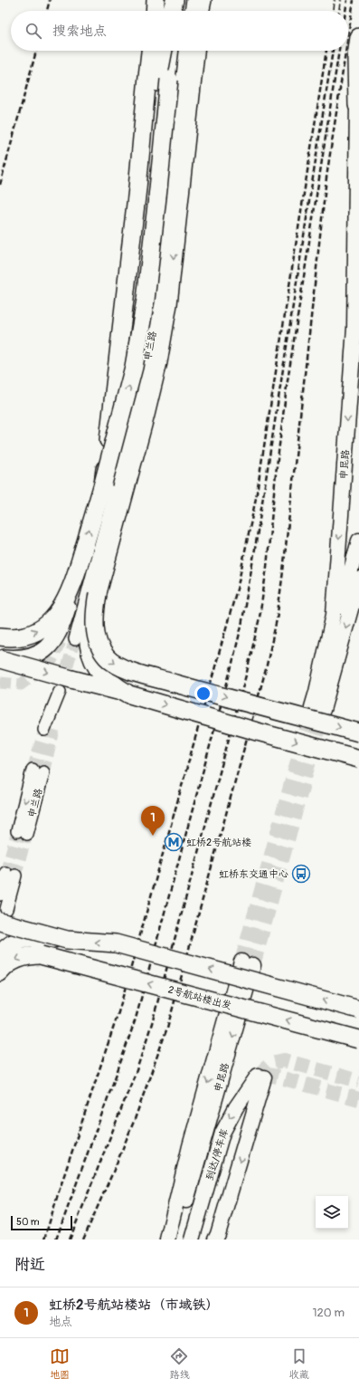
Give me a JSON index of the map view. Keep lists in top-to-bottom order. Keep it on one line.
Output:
{"streets":{"highway":["2号航站楼出发"],"main road":["申昆路","到达/停车库"],"street":["申兰路"]},"one_way":["申昆路"],"places":{"metro station":["虹桥2号航站楼"],"bus stop":["虹桥东交通中心"]},"scale_bar":"50 m","page":{"search":"搜索地点","pins":"1","scale":"50 m","heading":"附近","list":[{"mark":"1","name":"虹桥2号航站楼站（市域铁）","note":"地点","value":"120 m"}],"nav":["地图","路线","收藏"]}}
